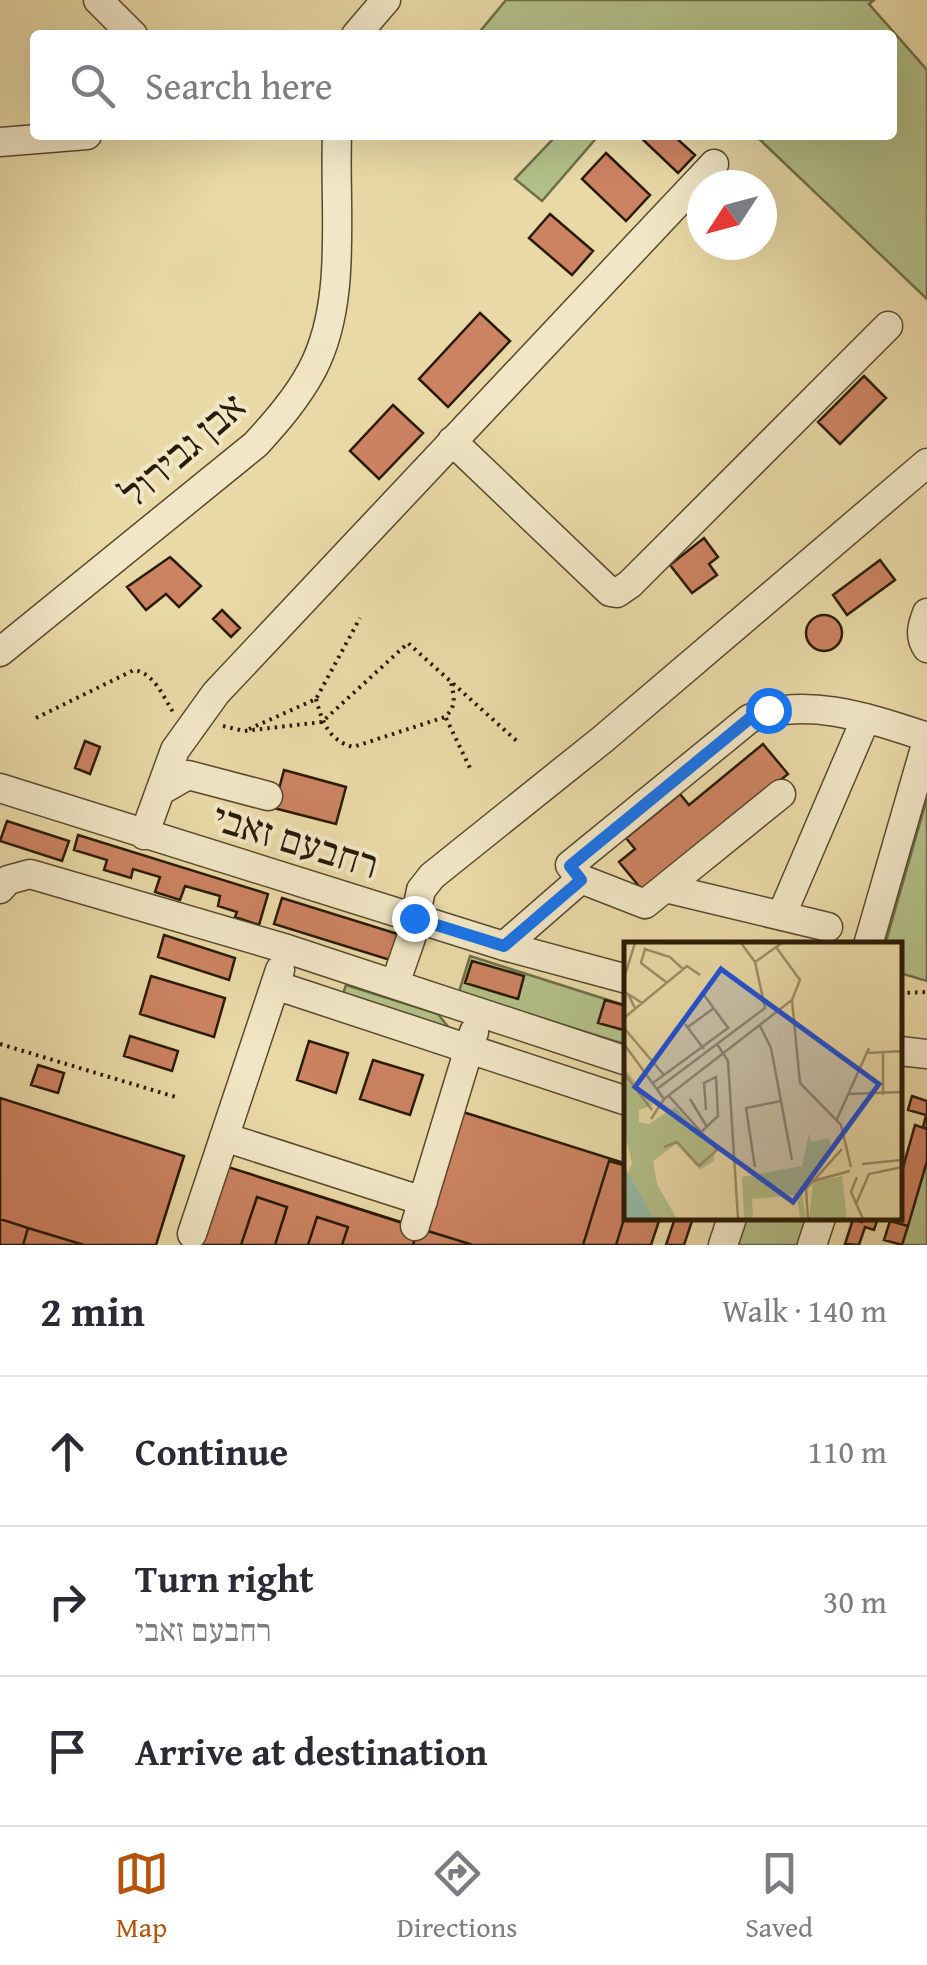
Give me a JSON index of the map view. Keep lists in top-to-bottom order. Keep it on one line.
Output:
{"streets":{"street":["אבן גבירול","רחבעם זאבי"]},"north":"bottom left","page":{"search":"Search here","heading":["2 min","Walk · 140 m"],"list":[["Continue","110 m"],["Turn right","רחבעם זאבי","30 m"],"Arrive at destination"],"nav":["Map","Directions","Saved"]}}
